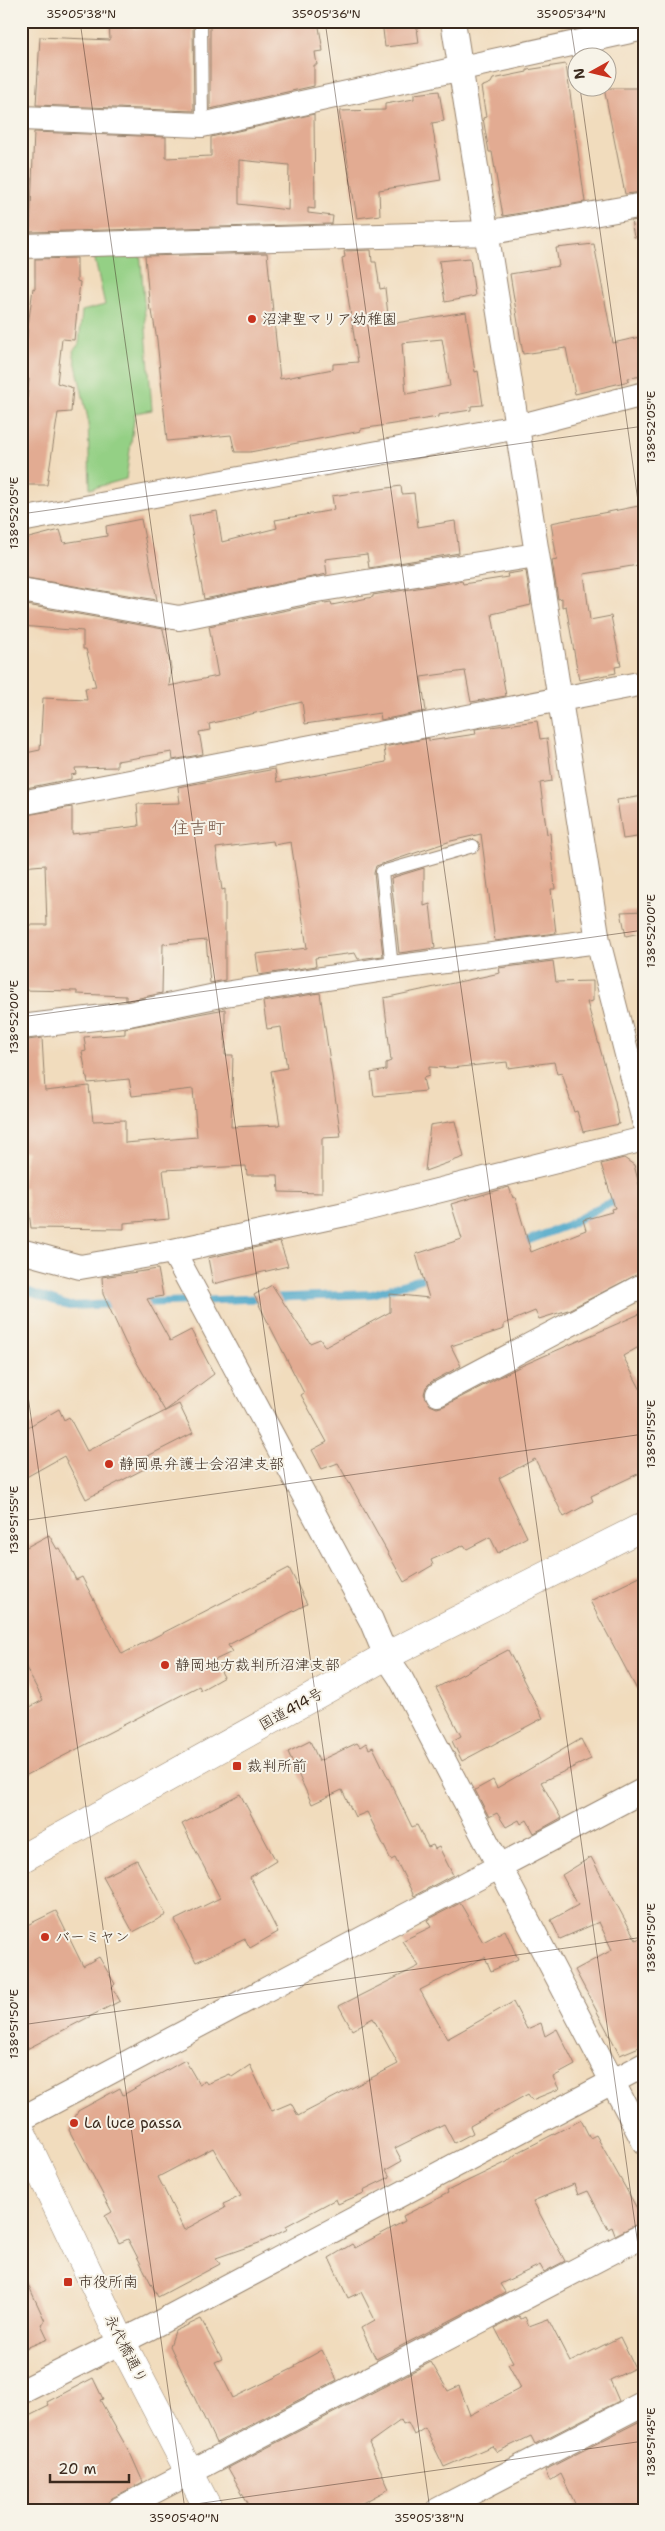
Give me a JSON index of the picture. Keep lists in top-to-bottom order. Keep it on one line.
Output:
{"streets":{"main road":["国道414号","永代橋通り"]},"districts":["住吉町"],"places":{"other":["沼津聖マリア幼稚園","静岡県弁護士会沼津支部","静岡地方裁判所沼津支部","バーミヤン","La luce passa"],"transit":["裁判所前","市役所南"]},"scale_bar":"20 m","north":"left","coordinates":["35°05'38\"N","35°05'36\"N","35°05'34\"N","138°52'05\"E","138°52'00\"E","138°51'55\"E","138°51'50\"E","138°51'45\"E","35°05'40\"N"]}
